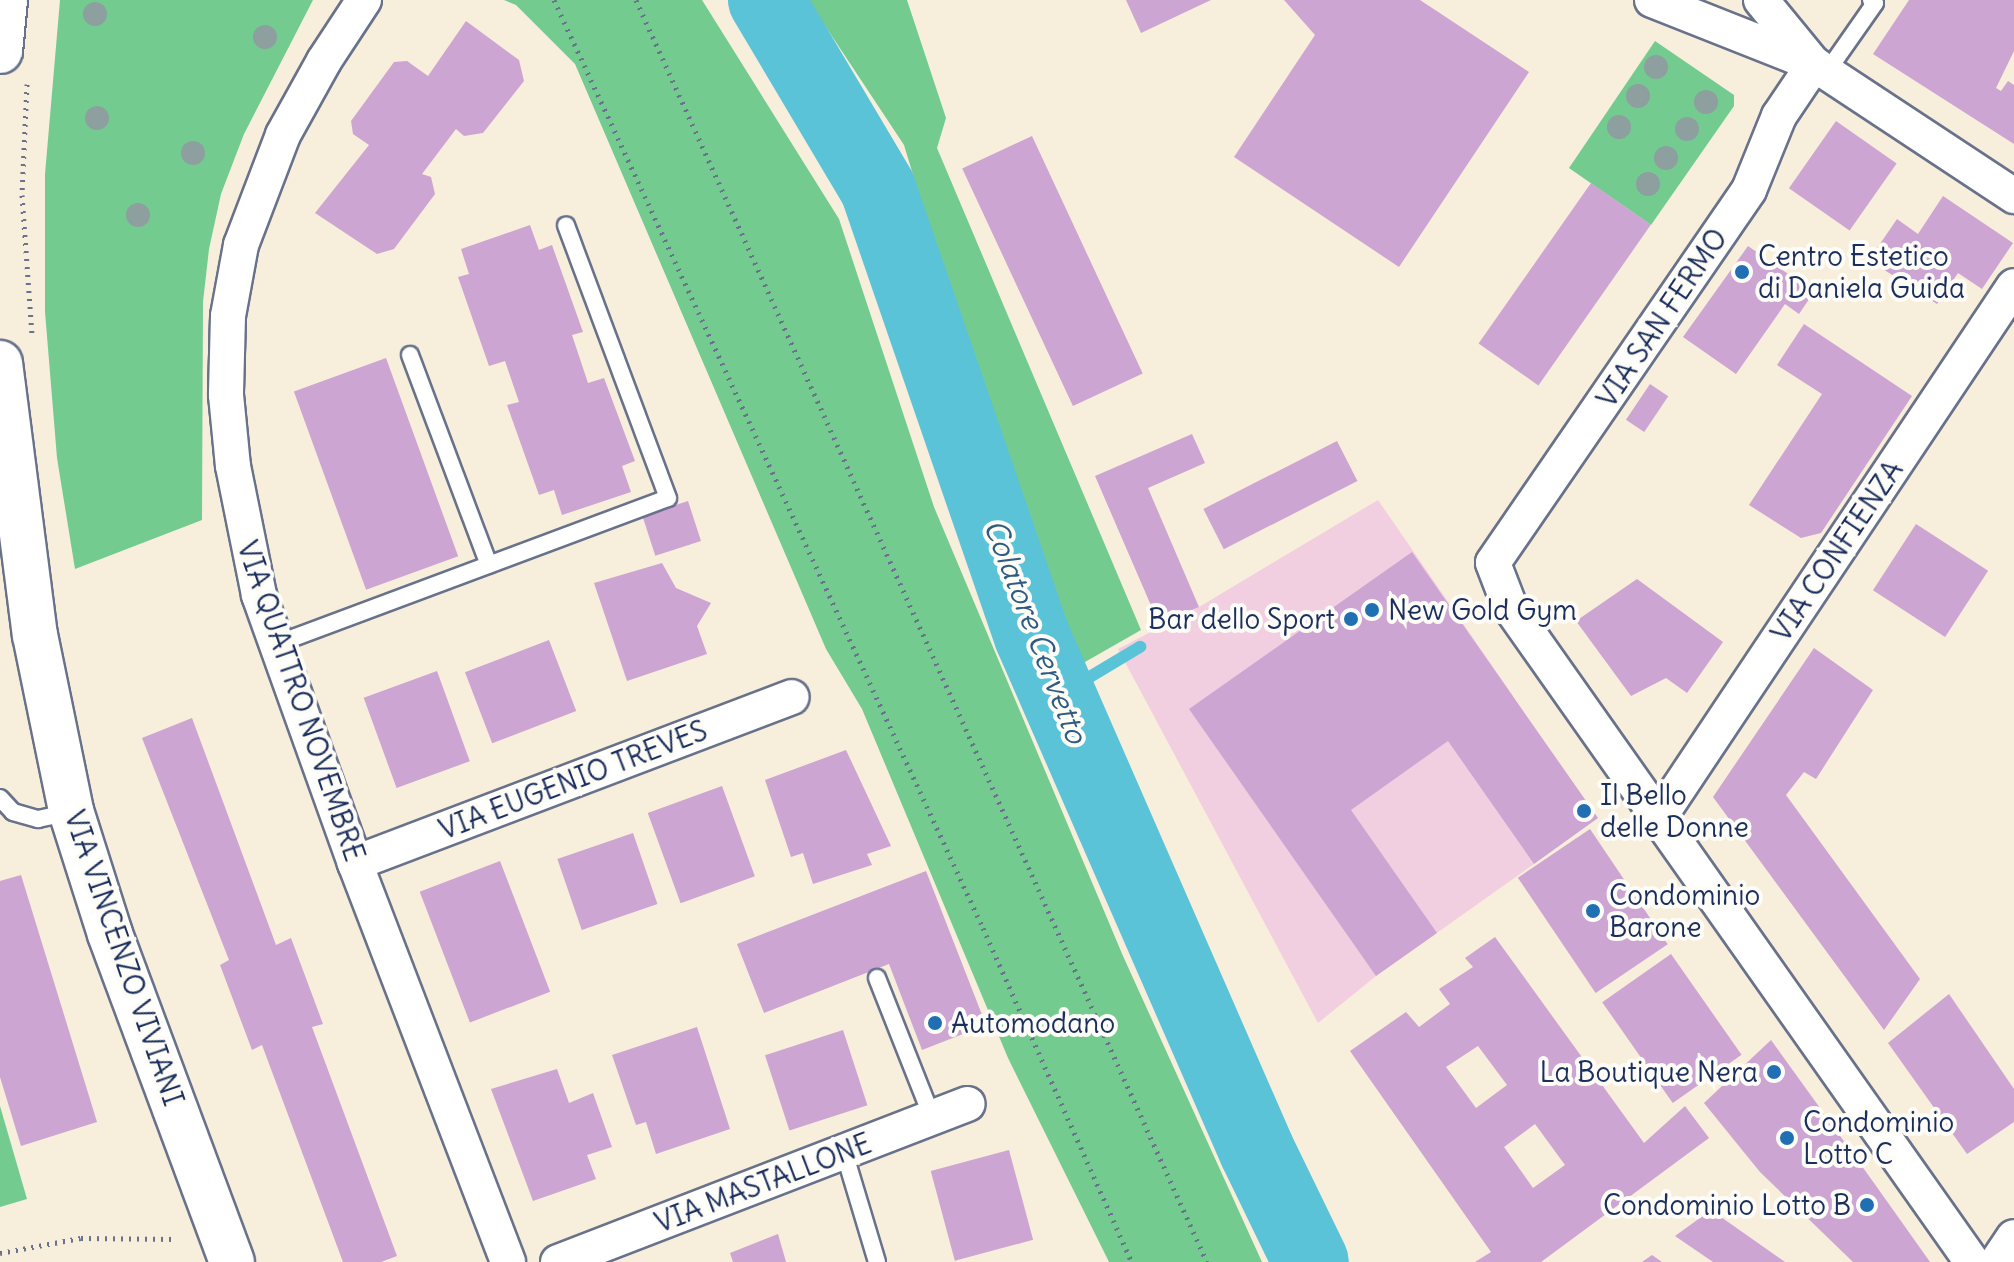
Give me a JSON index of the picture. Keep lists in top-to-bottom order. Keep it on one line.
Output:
{"streets":{"main road":["VIA VINCENZO VIVIANI"],"street":["VIA SAN FERMO","VIA CONFIENZA","VIA QUATTRO NOVEMBRE","VIA EUGENIO TREVES","VIA MASTALLONE"]},"crossings":[["VIA SAN FERMO","VIA CONFIENZA"],["VIA QUATTRO NOVEMBRE","VIA EUGENIO TREVES"]],"water":["Colatore Cervetto"],"places":["Centro Estetico di Daniela Guida","New Gold Gym","Bar dello Sport","Il Bello delle Donne","Condominio Barone","Automodano","La Boutique Nera","Condominio Lotto C","Condominio Lotto B"]}
